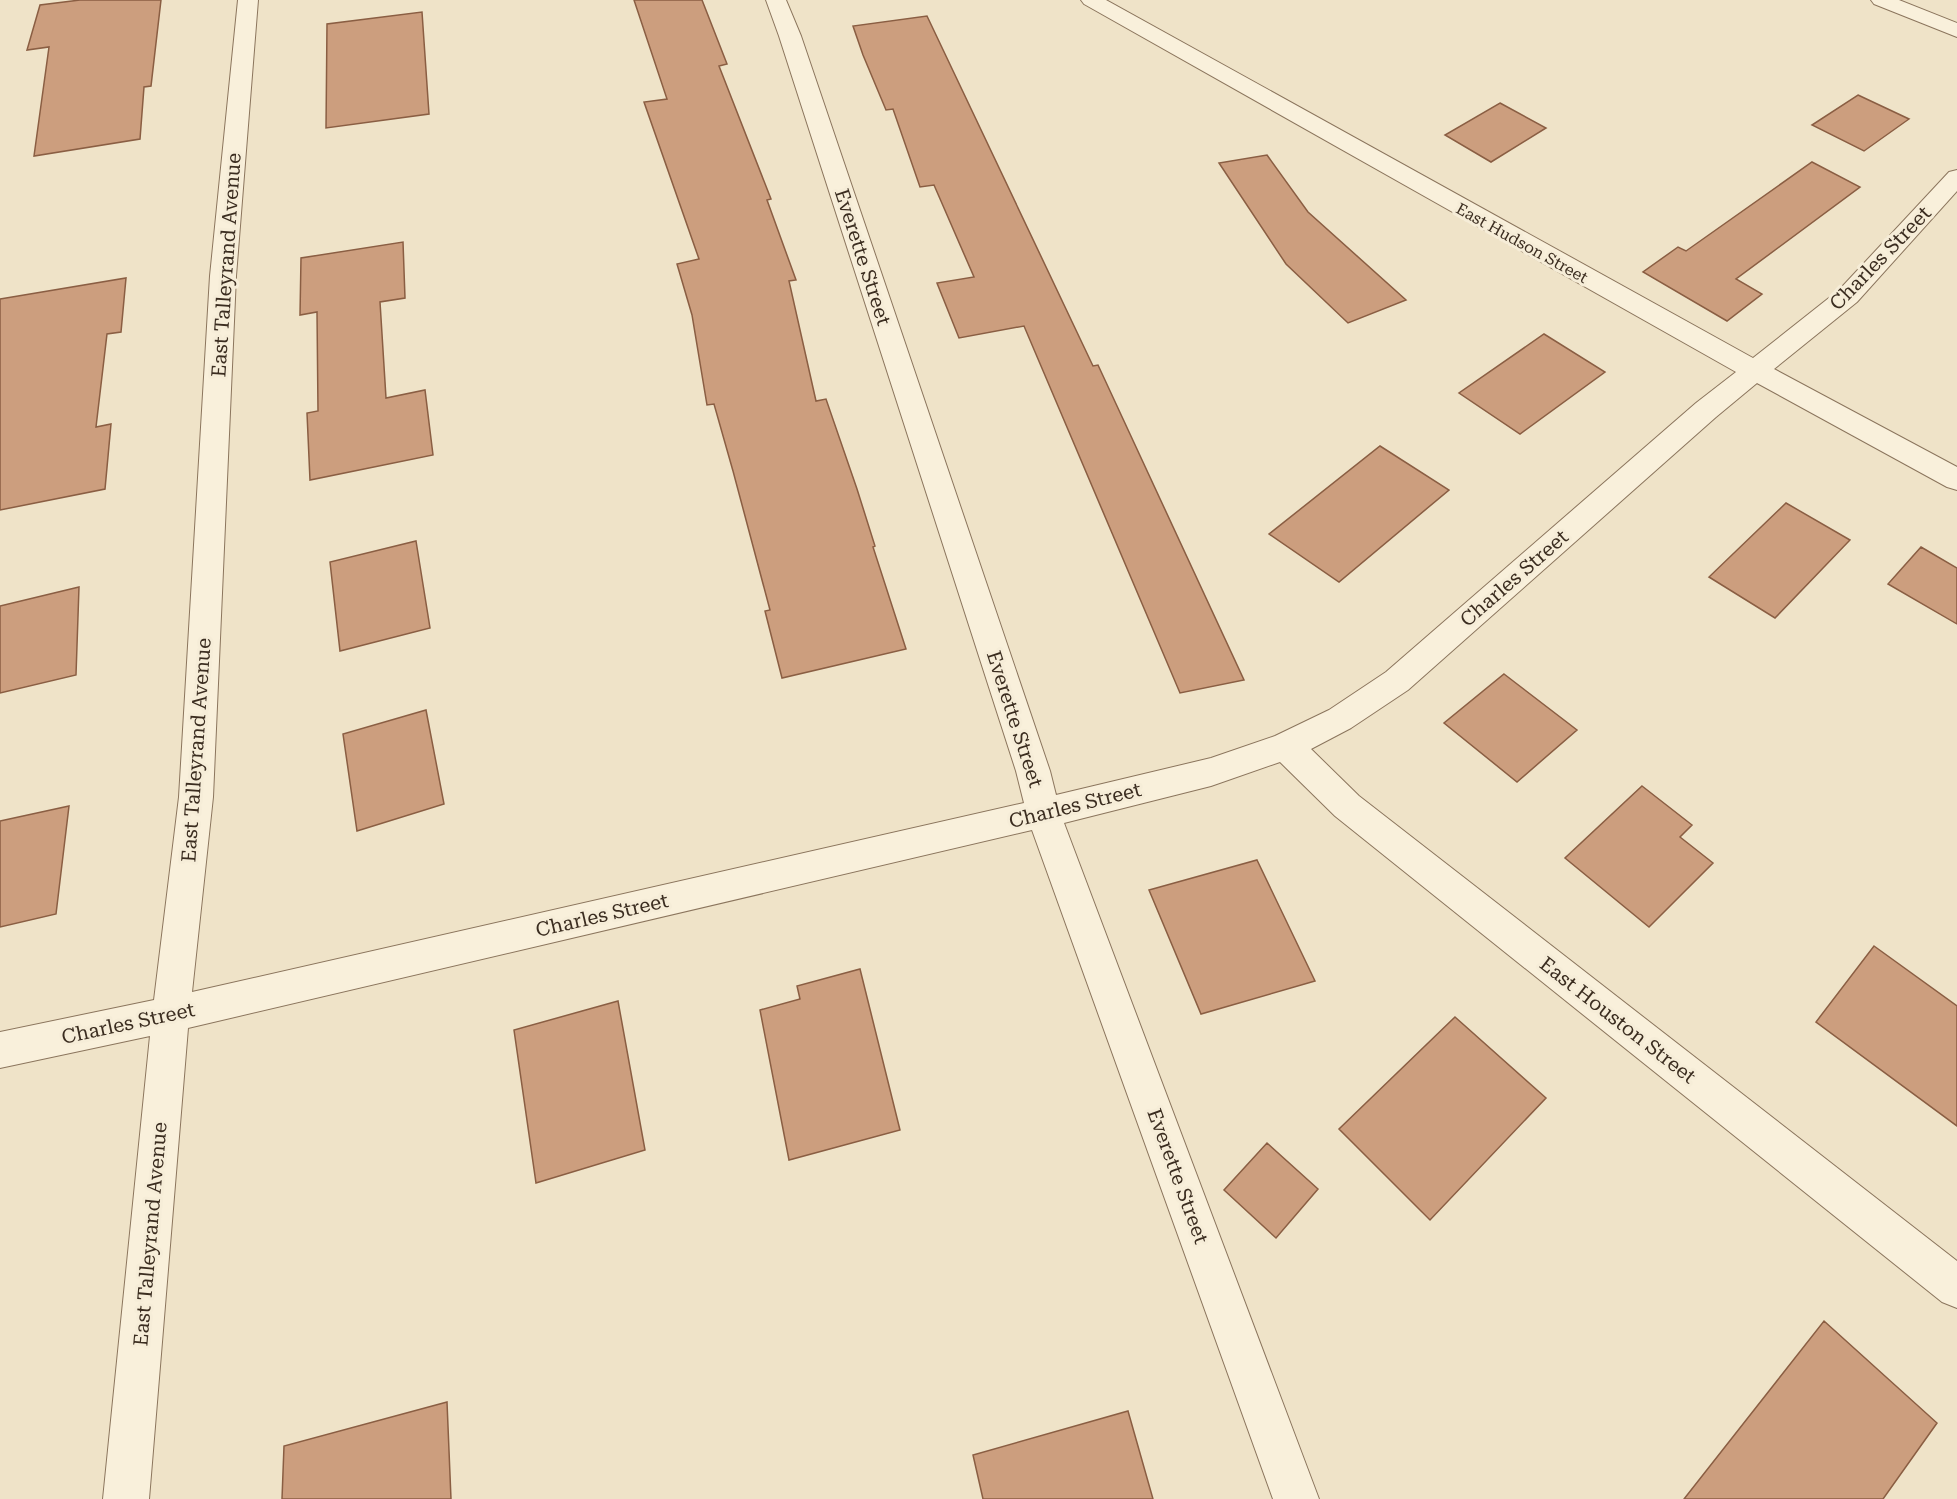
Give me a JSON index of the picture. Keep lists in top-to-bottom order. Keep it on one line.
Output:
{"streets":{"street":["East Hudson Street","Everette Street","Charles Street","East Talleyrand Avenue","East Houston Street"]},"crossings":[["East Hudson Street","Charles Street"],["Everette Street","Charles Street"],["Charles Street","East Talleyrand Avenue"],["Charles Street","East Houston Street"]]}
